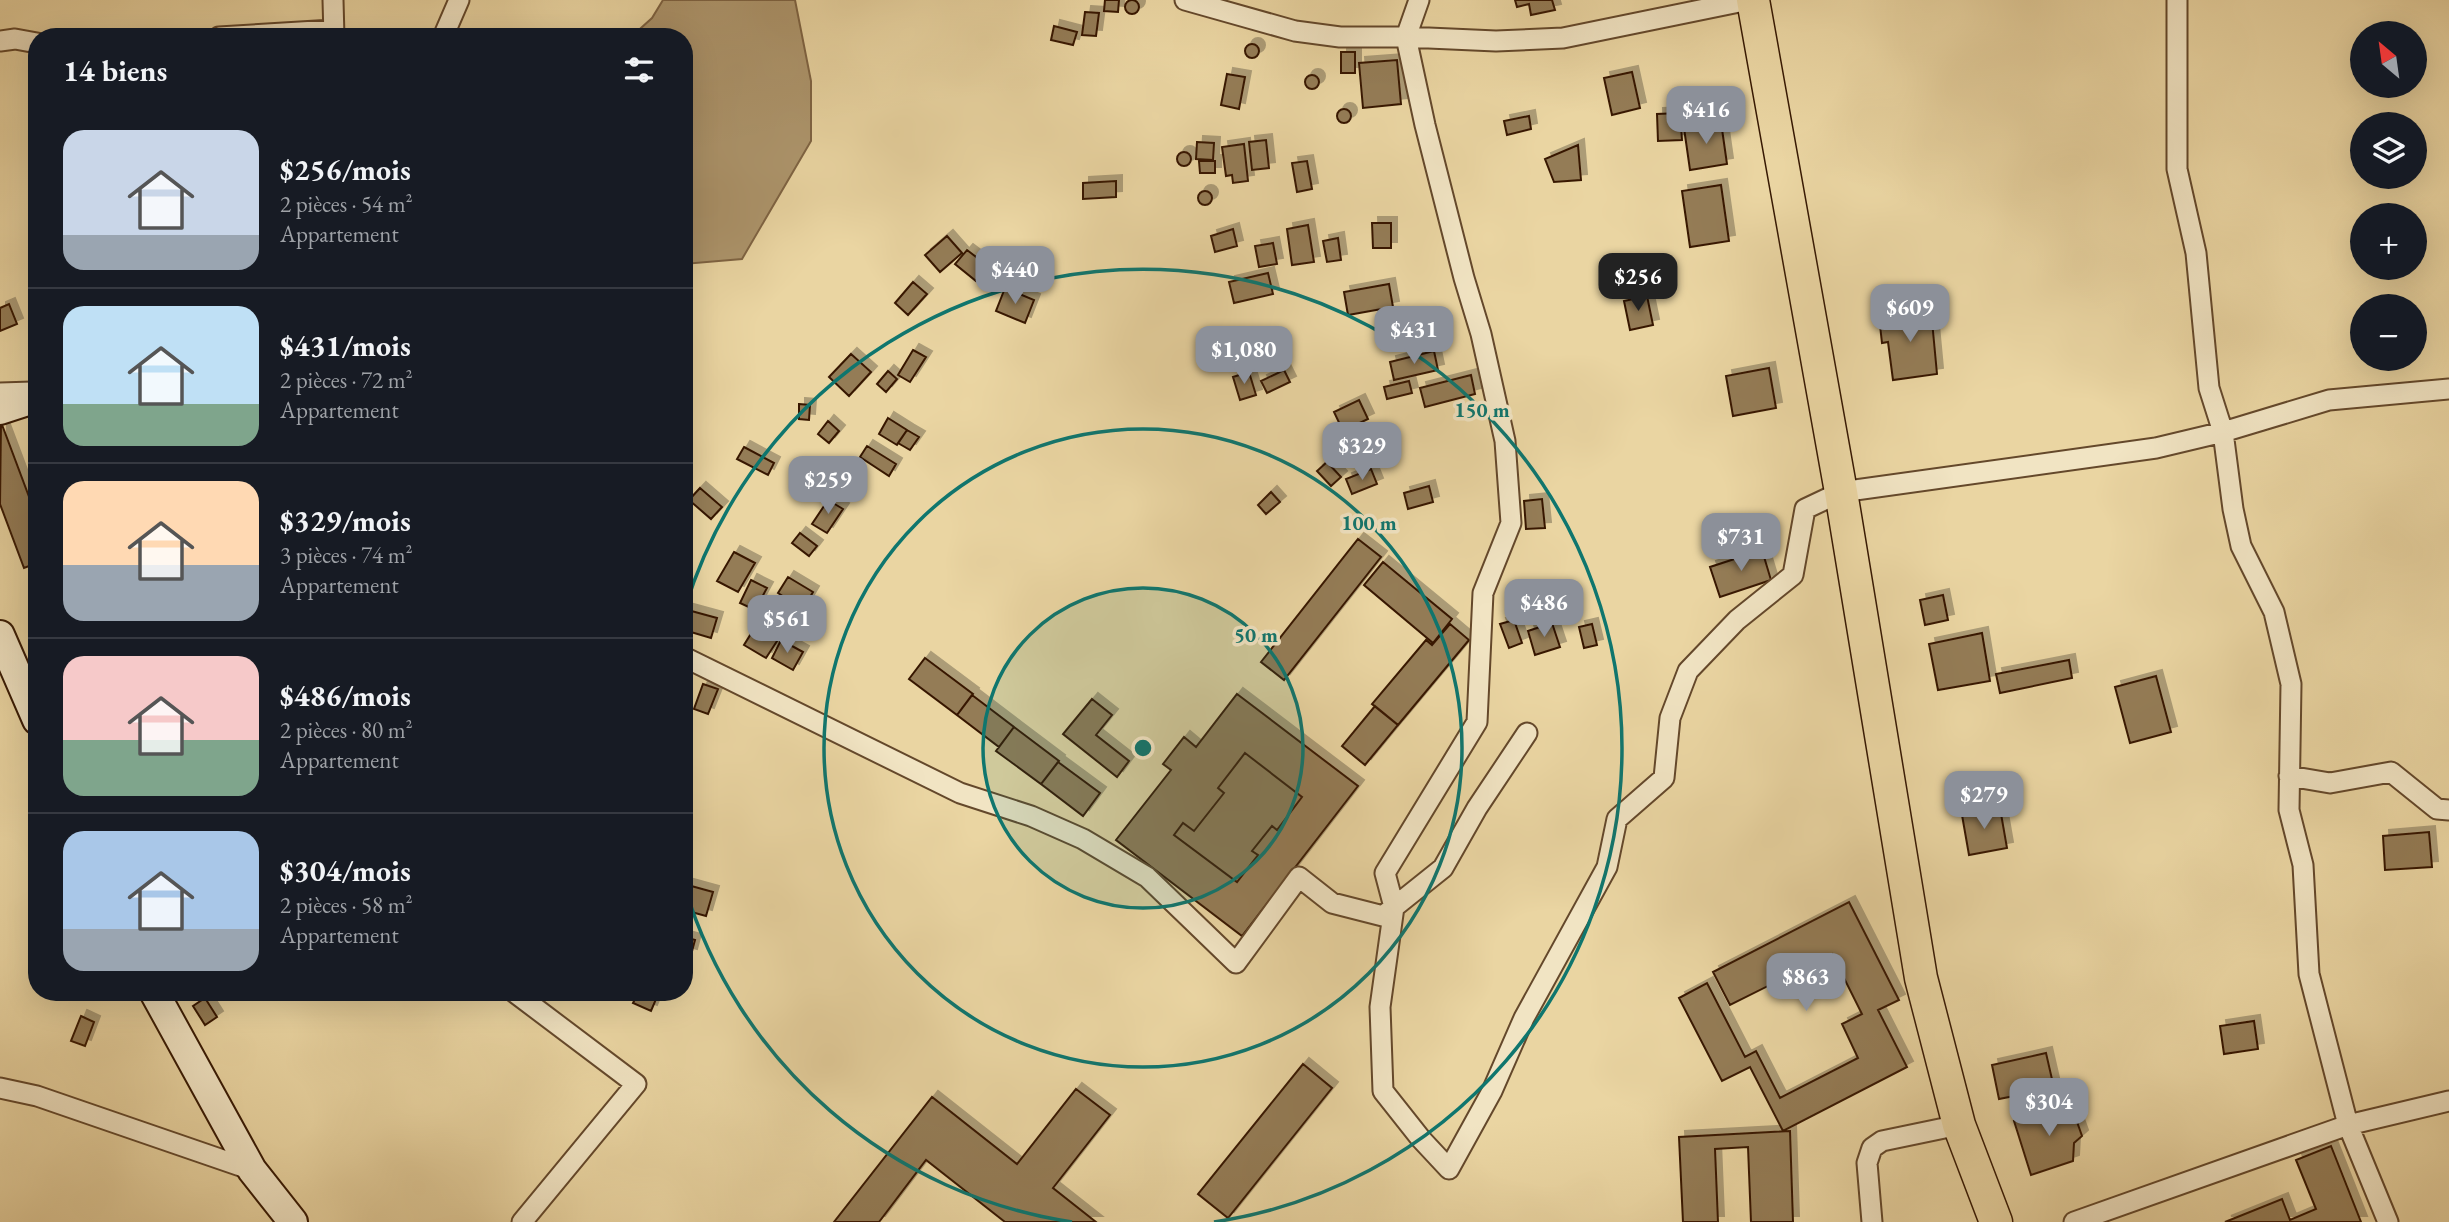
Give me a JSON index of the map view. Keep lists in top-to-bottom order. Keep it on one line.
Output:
{"north":"top left","page":{"map_buttons":["+","−"],"heading":"14 biens","price":["$416","$440","$256","$609","$431","$1,080","$329","$259","$731","$486","$561","$279","$863","$304"],"list":[{"name":"$256/mois","note":"2 pièces · 54 m² · Appartement"},{"name":"$431/mois","note":"2 pièces · 72 m² · Appartement"},{"name":"$329/mois","note":"3 pièces · 74 m² · Appartement"},{"name":"$486/mois","note":"2 pièces · 80 m² · Appartement"},{"name":"$304/mois","note":"2 pièces · 58 m² · Appartement"}]},"rings":["150 m","100 m","50 m"]}
